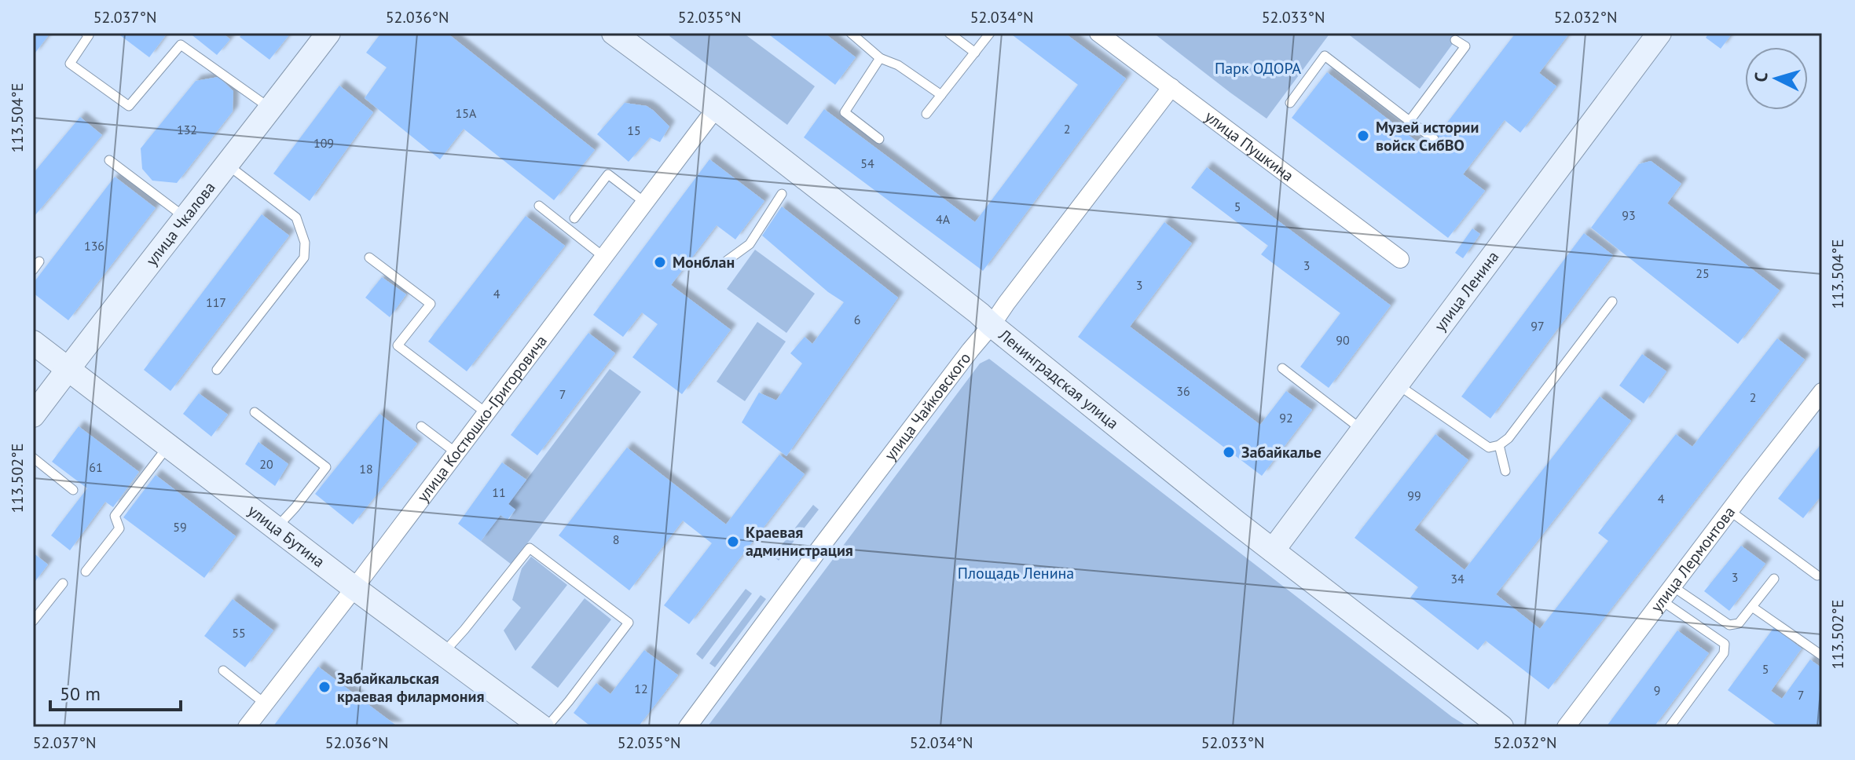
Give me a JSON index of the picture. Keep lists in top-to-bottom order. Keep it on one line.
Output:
{"streets":{"main road":["улица Чкалова","улица Ленина","Ленинградская улица","улица Бутина"],"street":["улица Пушкина","улица Чайковского","улица Костюшко-Григоровича","улица Лермонтова"]},"crossings":[["улица Пушкина","улица Чайковского"],["улица Чкалова","улица Бутина"],["улица Ленина","Ленинградская улица"],["Ленинградская улица","улица Чайковского"],["Ленинградская улица","улица Костюшко-Григоровича"],["улица Костюшко-Григоровича","улица Бутина"]],"parks":["Парк ОДОРА","Площадь Ленина"],"places":["Музей истории войск СибВО","Монблан","Забайкалье","Краевая администрация","Забайкальская краевая филармония"],"house_numbers":["15А","2","132","15","109","54","5","93","4А","136","3","25","3","4","117","6","97","90","36","7","2","92","20","61","18","11","99","4","59","8","3","34","55","5","12","9","7"],"scale_bar":"50 m","north":"left","coordinates":["52.037°N","52.036°N","52.035°N","52.034°N","52.033°N","52.032°N","113.504°E","113.502°E"]}
